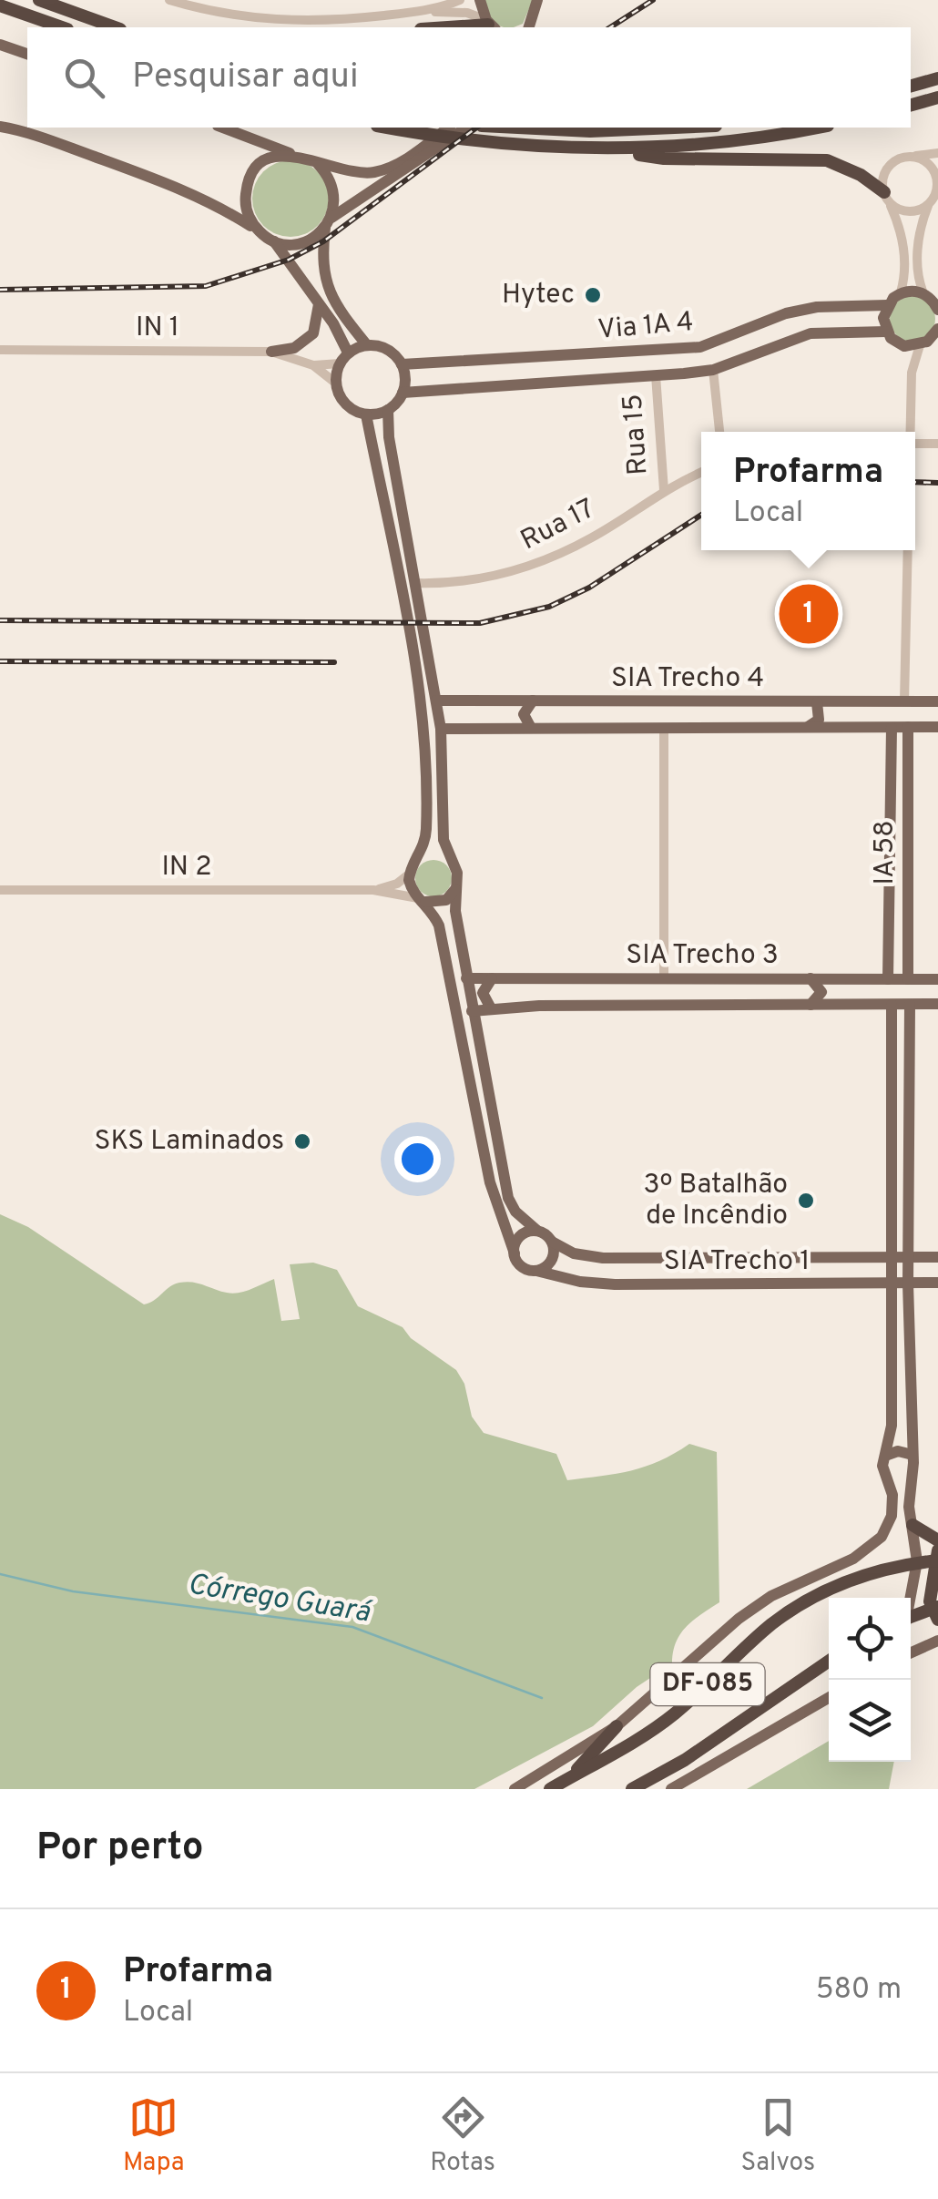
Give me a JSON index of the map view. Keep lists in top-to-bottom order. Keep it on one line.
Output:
{"streets":{"highway":["DF-085"],"main road":["Via 1A 4","SIA Trecho 4","IA 58","SIA Trecho 3","SIA Trecho 1"],"street":["IN 1","Rua 15","Rua 17","IN 2"]},"crossings":[["Via 1A 4","IN 1"],["Via 1A 4","Rua 15"],["Rua 15","Rua 17"],["IA 58","SIA Trecho 3"]],"water":["Córrego Guará"],"places":["Hytec","SKS Laminados","3º Batalhão de Incêndio"],"page":{"search":"Pesquisar aqui","popup":["Profarma","Local"],"pins":"1","heading":"Por perto","list":[{"mark":"1","name":"Profarma","note":"Local","value":"580 m"}],"nav":["Mapa","Rotas","Salvos"]}}
